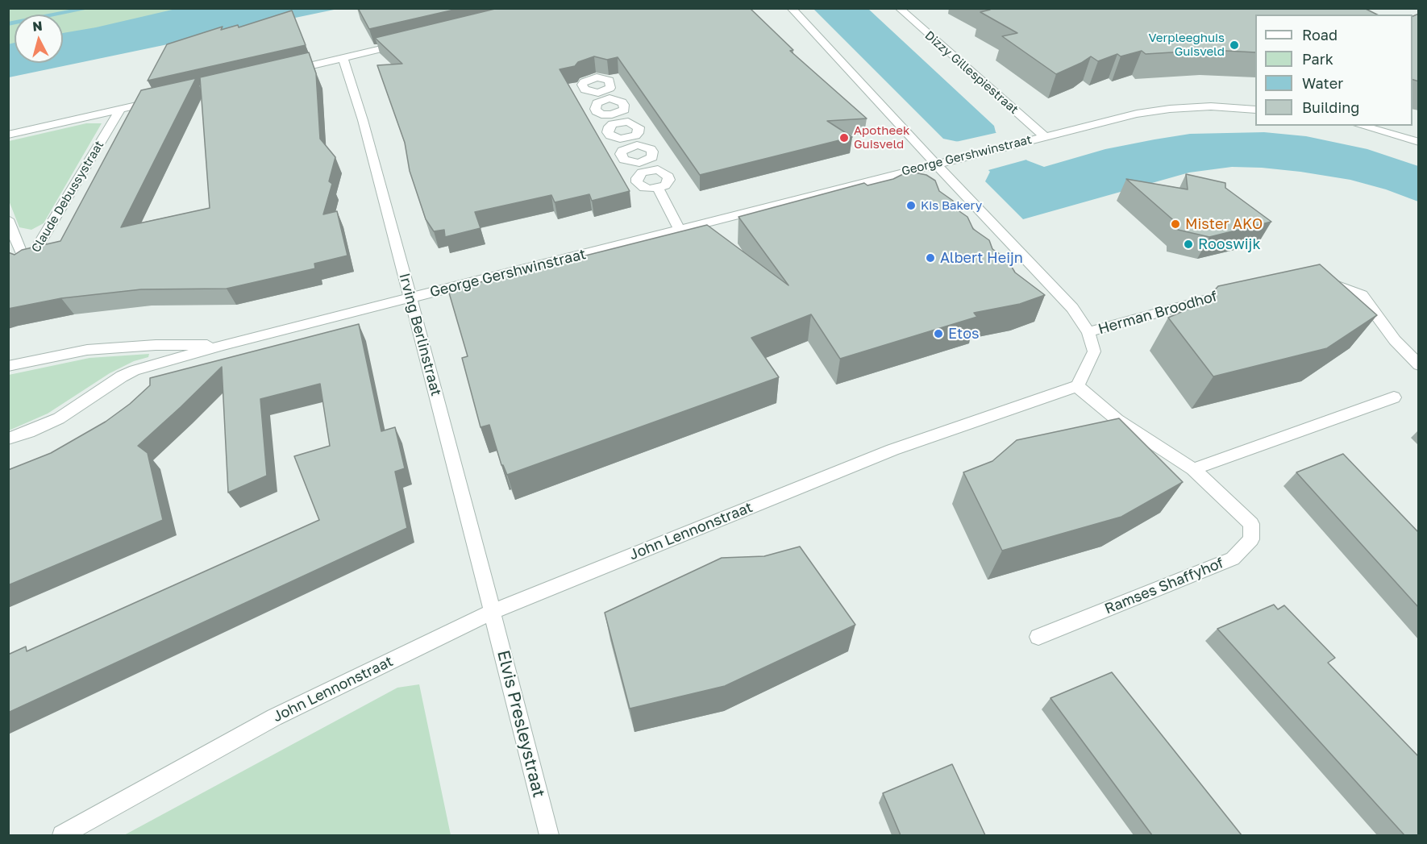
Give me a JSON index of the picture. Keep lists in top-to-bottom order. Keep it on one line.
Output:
{"streets":{"street":["Dizzy Gillespiestraat","George Gershwinstraat","Claude Debussystraat","Herman Broodhof","Irving Berlinstraat","John Lennonstraat","Ramses Shaffyhof","Elvis Presleystraat"]},"crossings":[["Dizzy Gillespiestraat","George Gershwinstraat"],["George Gershwinstraat","Irving Berlinstraat"],["Irving Berlinstraat","John Lennonstraat"],["Irving Berlinstraat","Elvis Presleystraat"],["John Lennonstraat","Ramses Shaffyhof"],["John Lennonstraat","Elvis Presleystraat"]],"places":["Verpleeghuis Guisveld","Apotheek Guisveld","Kis Bakery","Mister AKO","Rooswijk","Albert Heijn","Etos"],"legend":["Road","Park","Water","Building"],"north":"top"}
